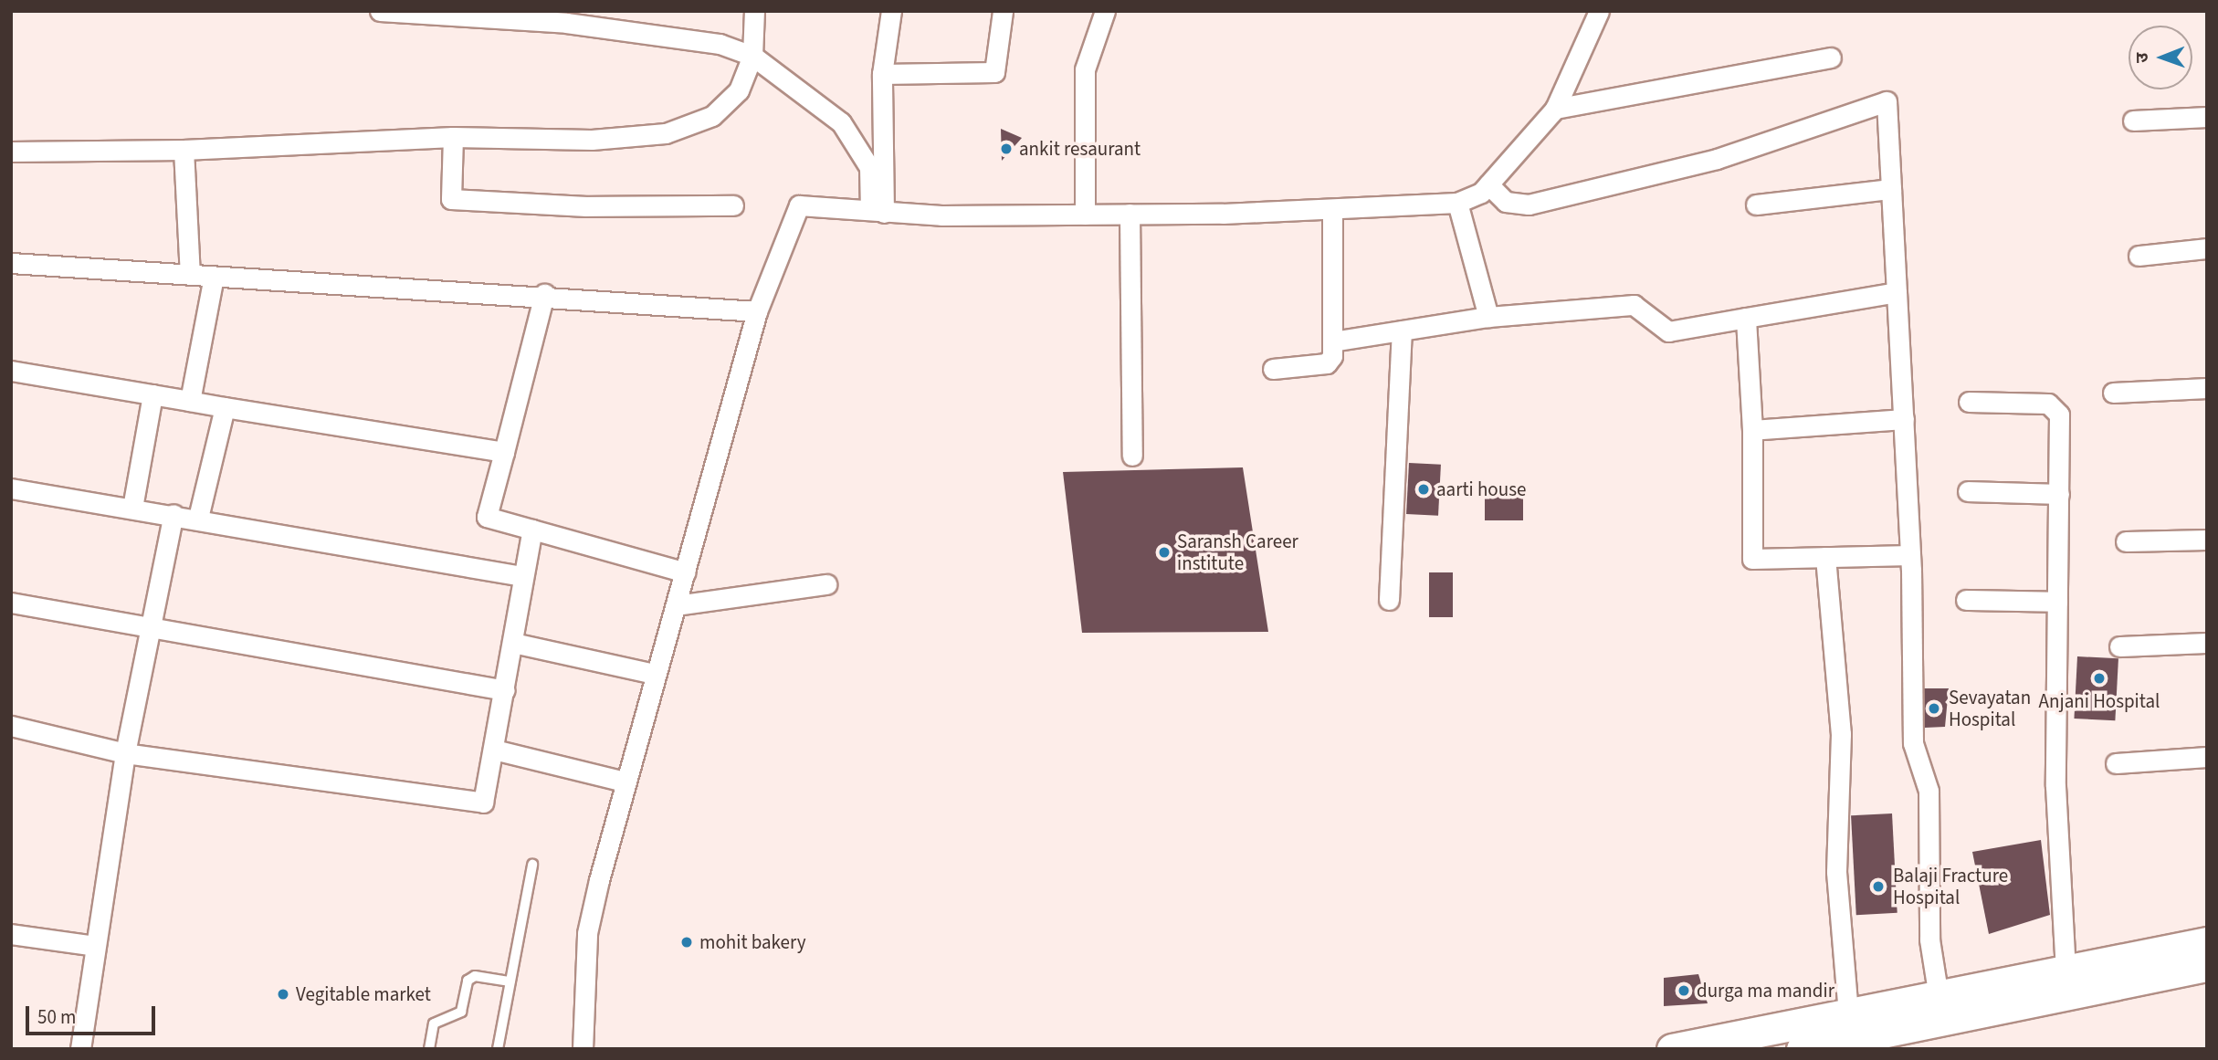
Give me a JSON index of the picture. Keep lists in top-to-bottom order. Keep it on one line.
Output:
{"places":["ankit resaurant","aarti house","Saransh Career institute","Anjani Hospital","Sevayatan Hospital","Balaji Fracture Hospital","mohit bakery","durga ma mandir","Vegitable market"],"scale_bar":"50 m","north":"left"}
